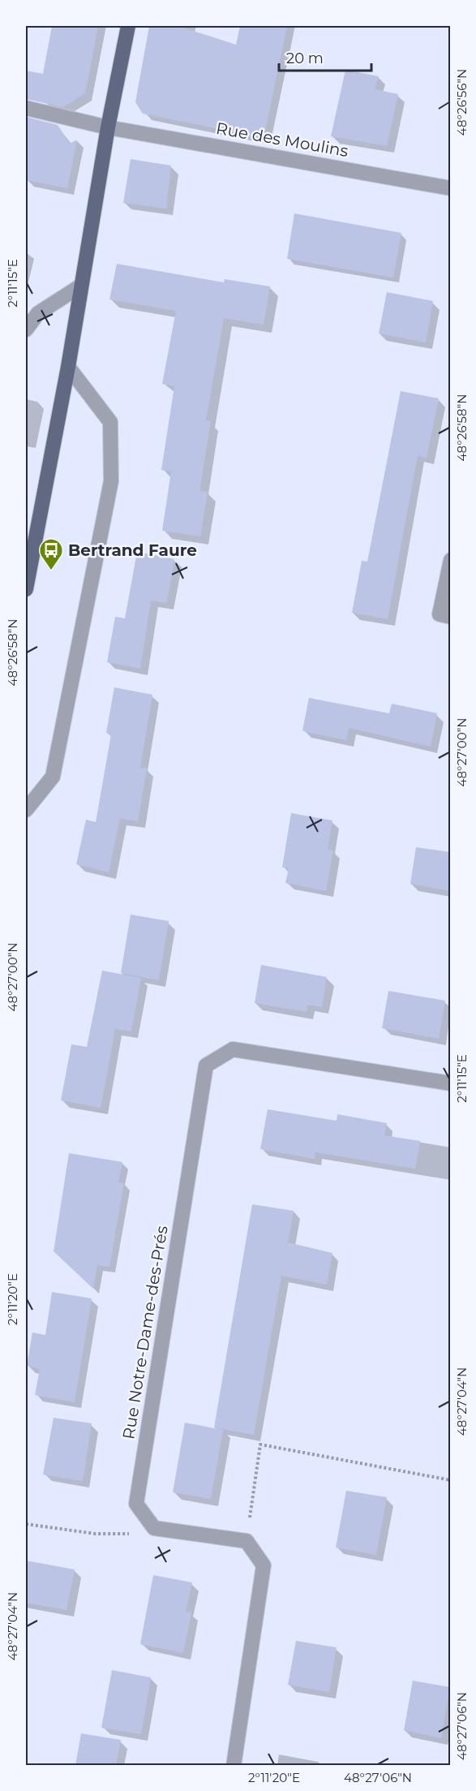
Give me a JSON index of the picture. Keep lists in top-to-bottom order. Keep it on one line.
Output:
{"streets":{"street":["Rue des Moulins","Rue Notre-Dame-des-Prés"]},"places":{"bus stop":["Bertrand Faure"]},"scale_bar":"20 m","coordinates":["48°26'56\"N","2°11'15\"E","48°26'58\"N","48°27'00\"N","2°11'20\"E","48°27'04\"N","48°27'06\"N"]}
